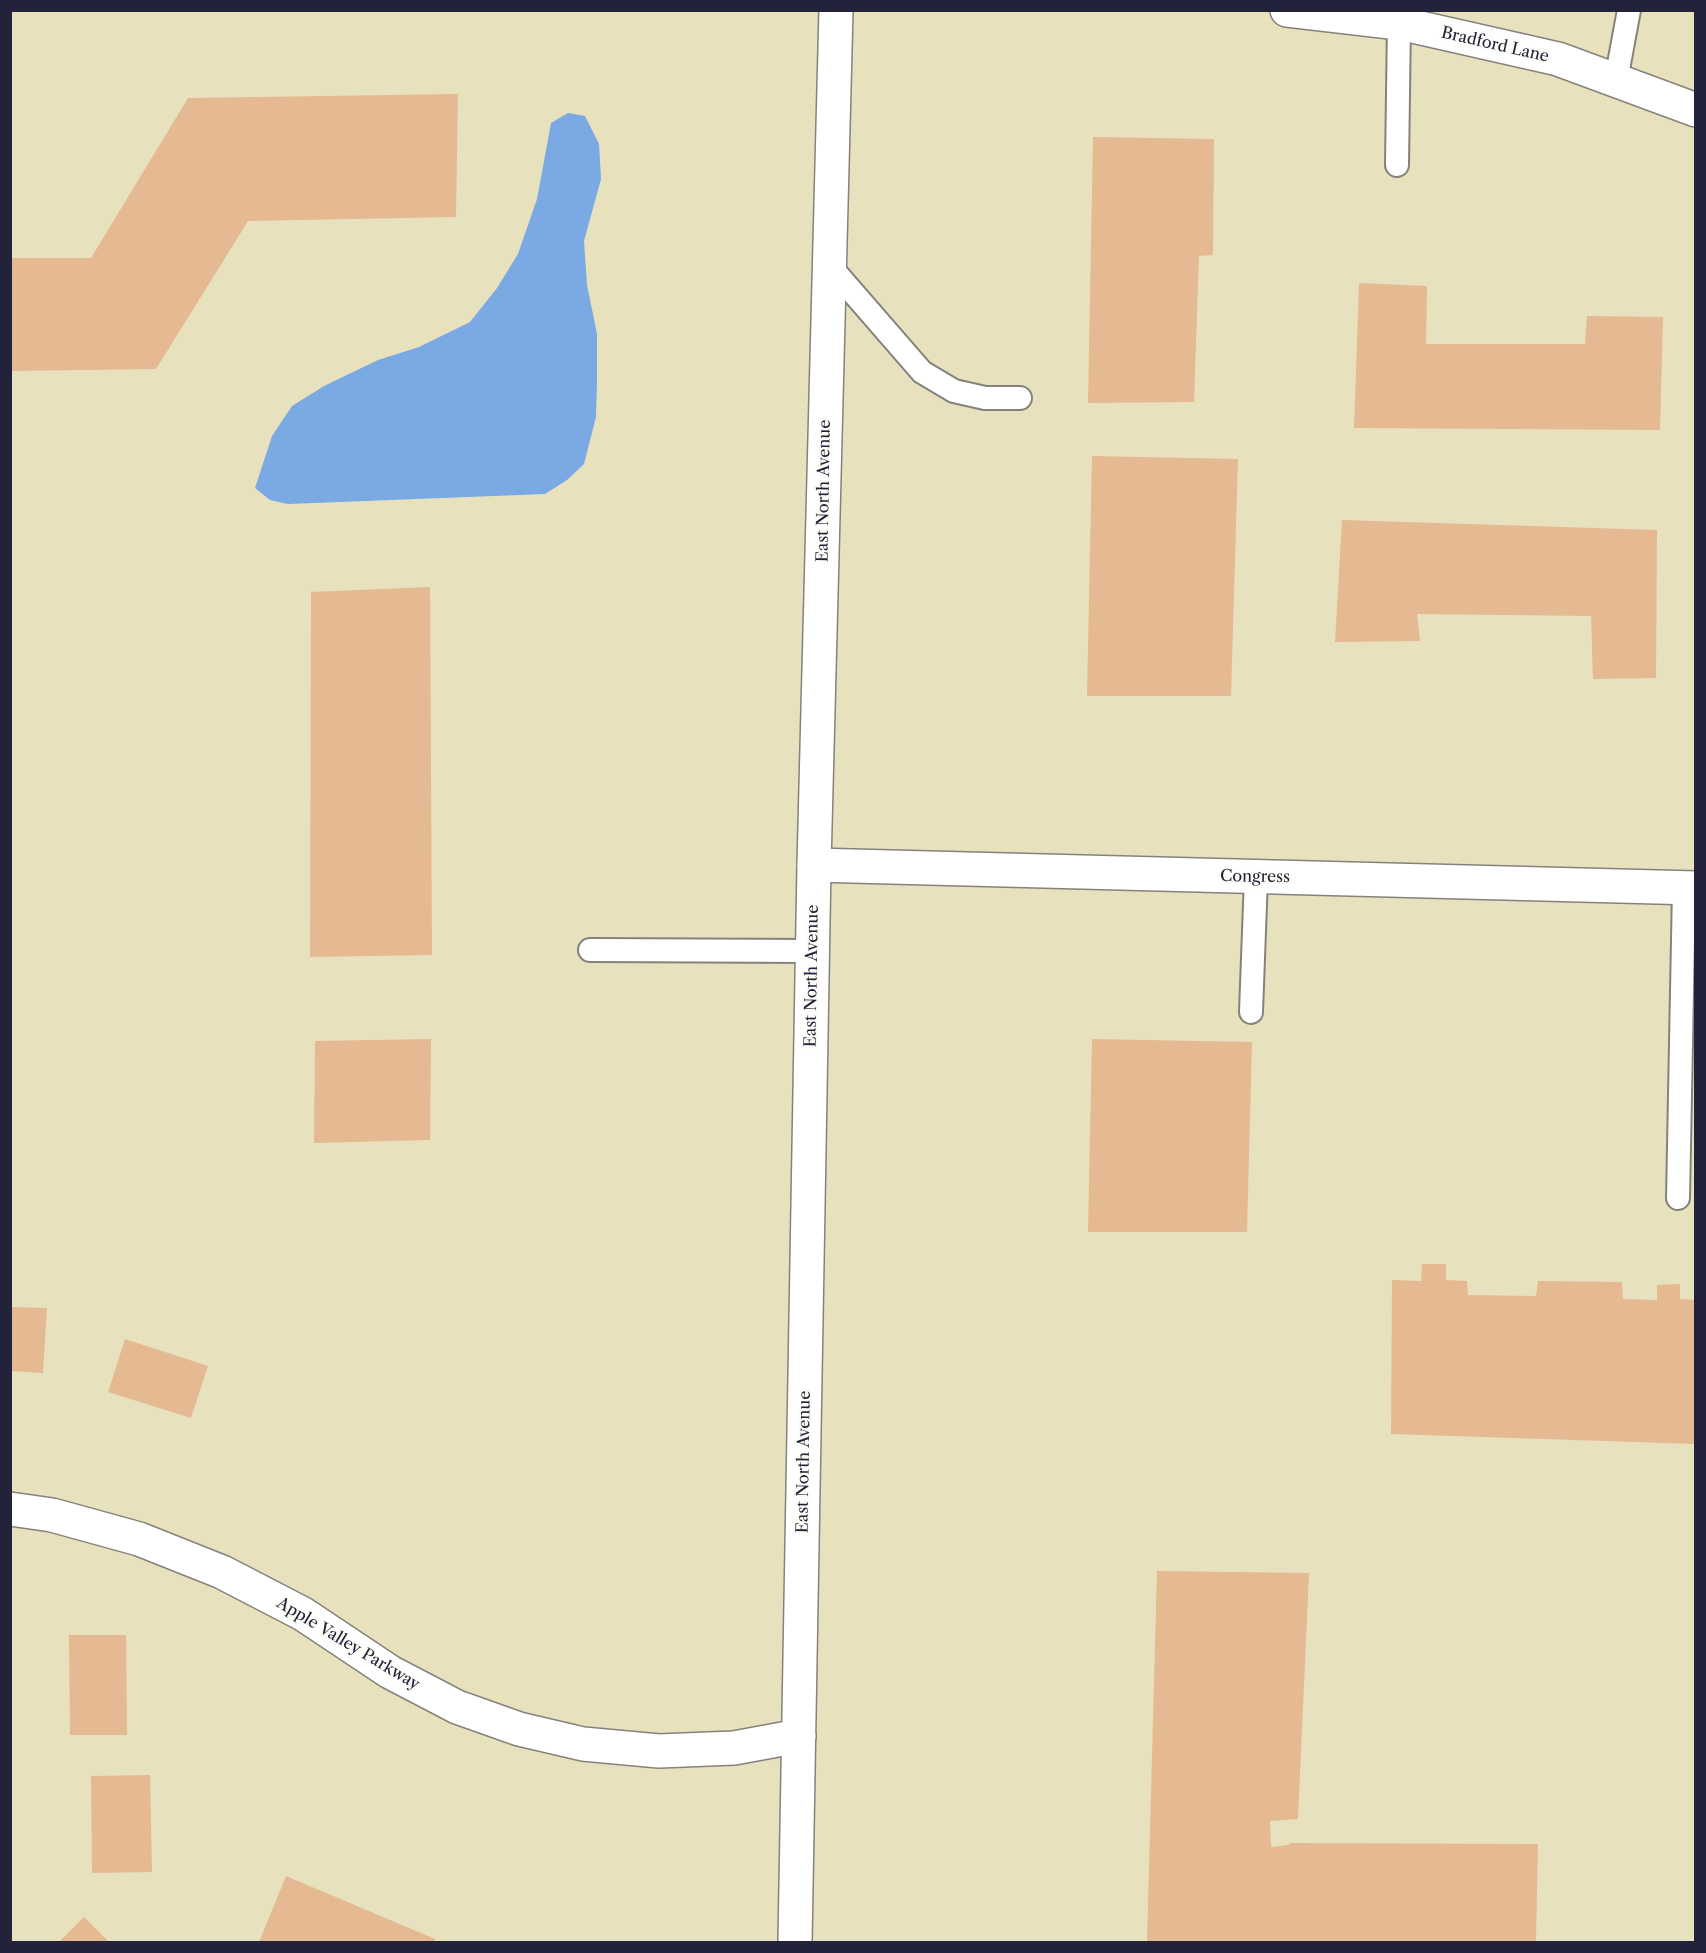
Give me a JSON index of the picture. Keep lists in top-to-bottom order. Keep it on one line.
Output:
{"streets":{"street":["Bradford Lane","East North Avenue","Congress","Apple Valley Parkway"]},"crossings":[["East North Avenue","Congress"],["East North Avenue","Apple Valley Parkway"]]}
